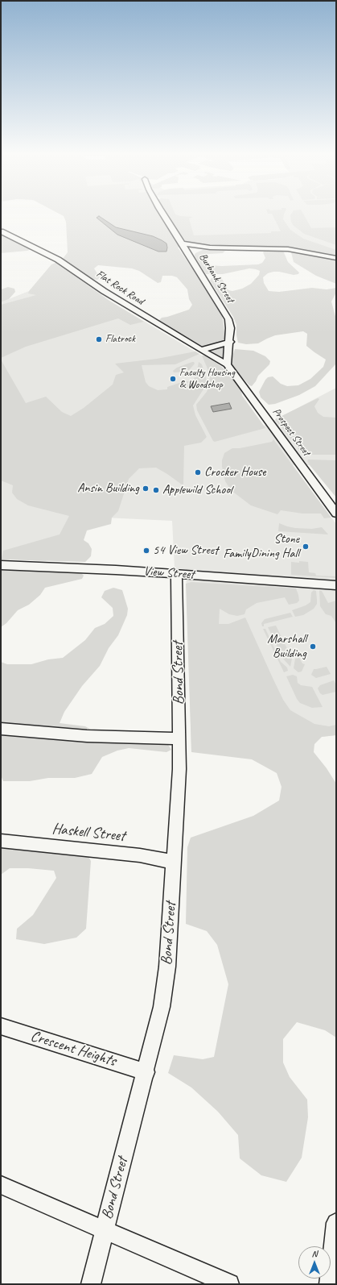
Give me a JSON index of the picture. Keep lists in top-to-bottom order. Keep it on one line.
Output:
{"streets":{"street":["Burbank Street","Flat Rock Road","Prospect Street","View Street","Bond Street","Haskell Street","Crescent Heights"]},"crossings":[["Burbank Street","Flat Rock Road"],["Burbank Street","Prospect Street"],["Flat Rock Road","Prospect Street"],["View Street","Bond Street"],["Bond Street","Haskell Street"],["Bond Street","Crescent Heights"]],"places":["Flatrock","Faculty Housing & Woodshop","Crocker House","Ansin Building","Applewild School","Stone FamilyDining Hall","54 View Street","Marshall Building"],"north":"top"}
